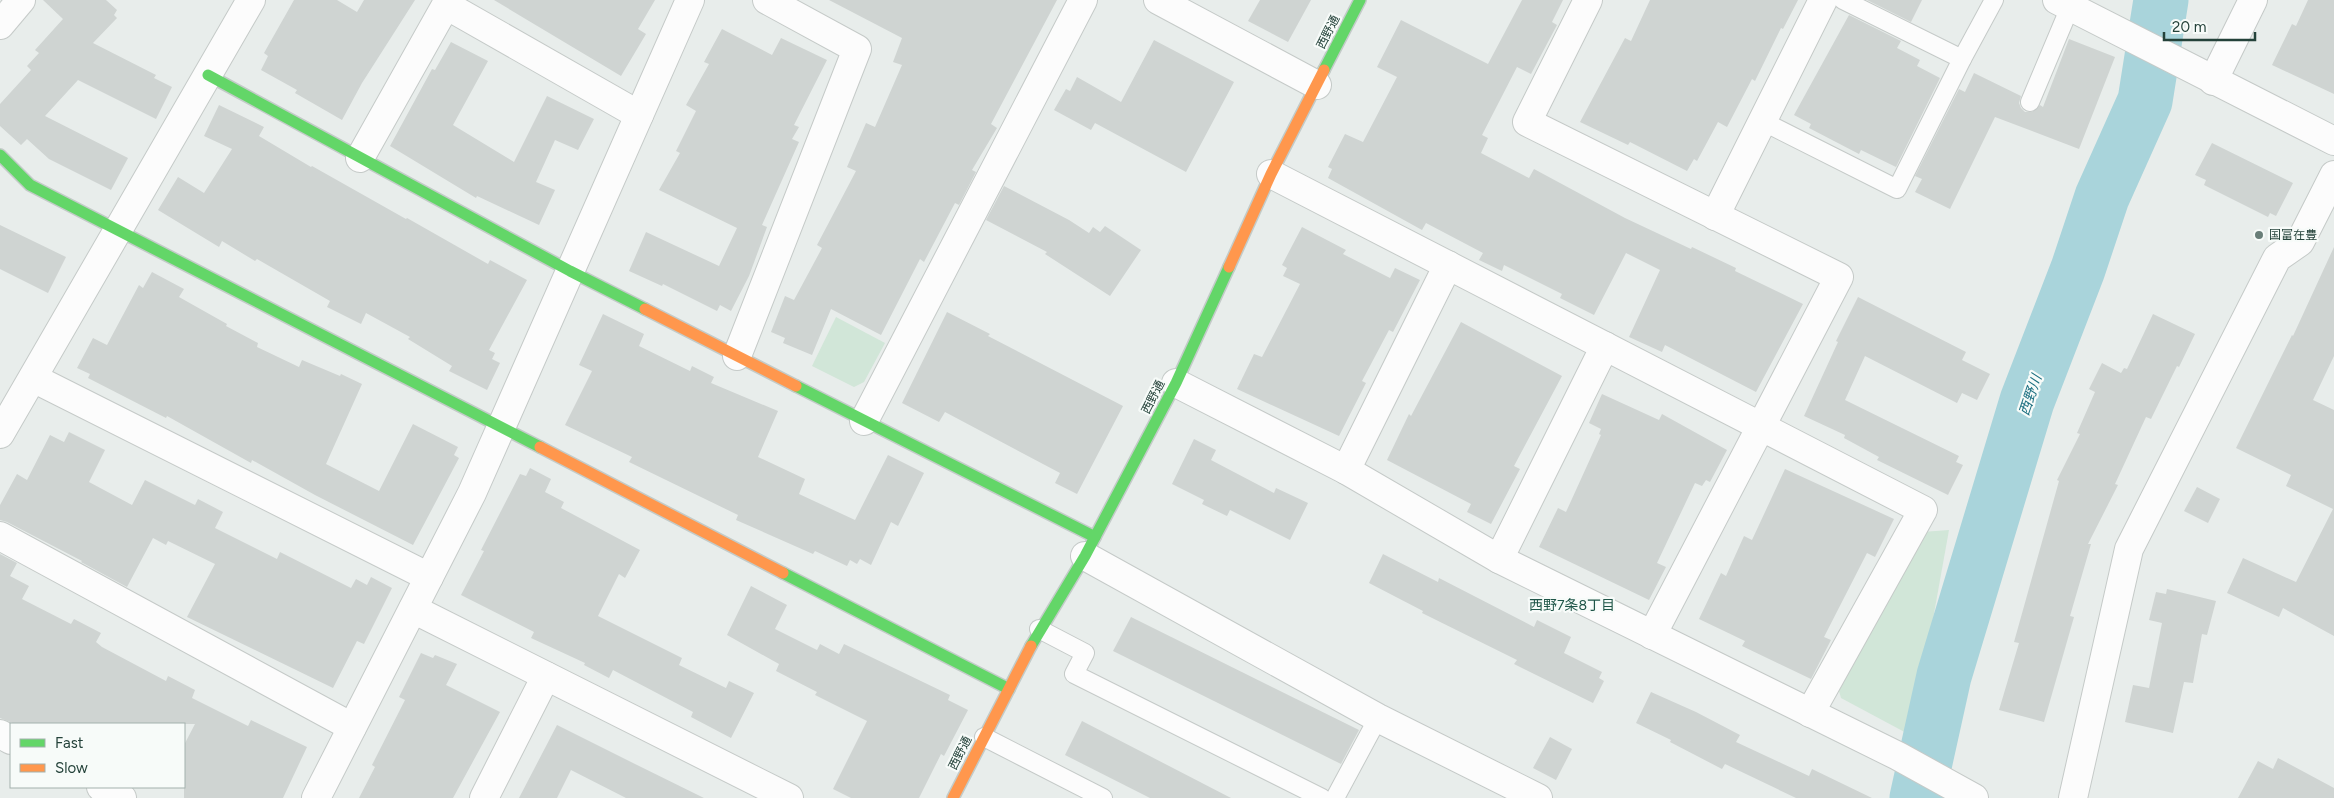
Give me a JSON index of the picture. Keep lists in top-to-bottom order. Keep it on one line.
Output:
{"streets":{"street":["西野通"]},"districts":["西野7条8丁目"],"water":["西野川"],"places":["国富在豊"],"legend":["Fast","Slow"],"scale_bar":"20 m"}
